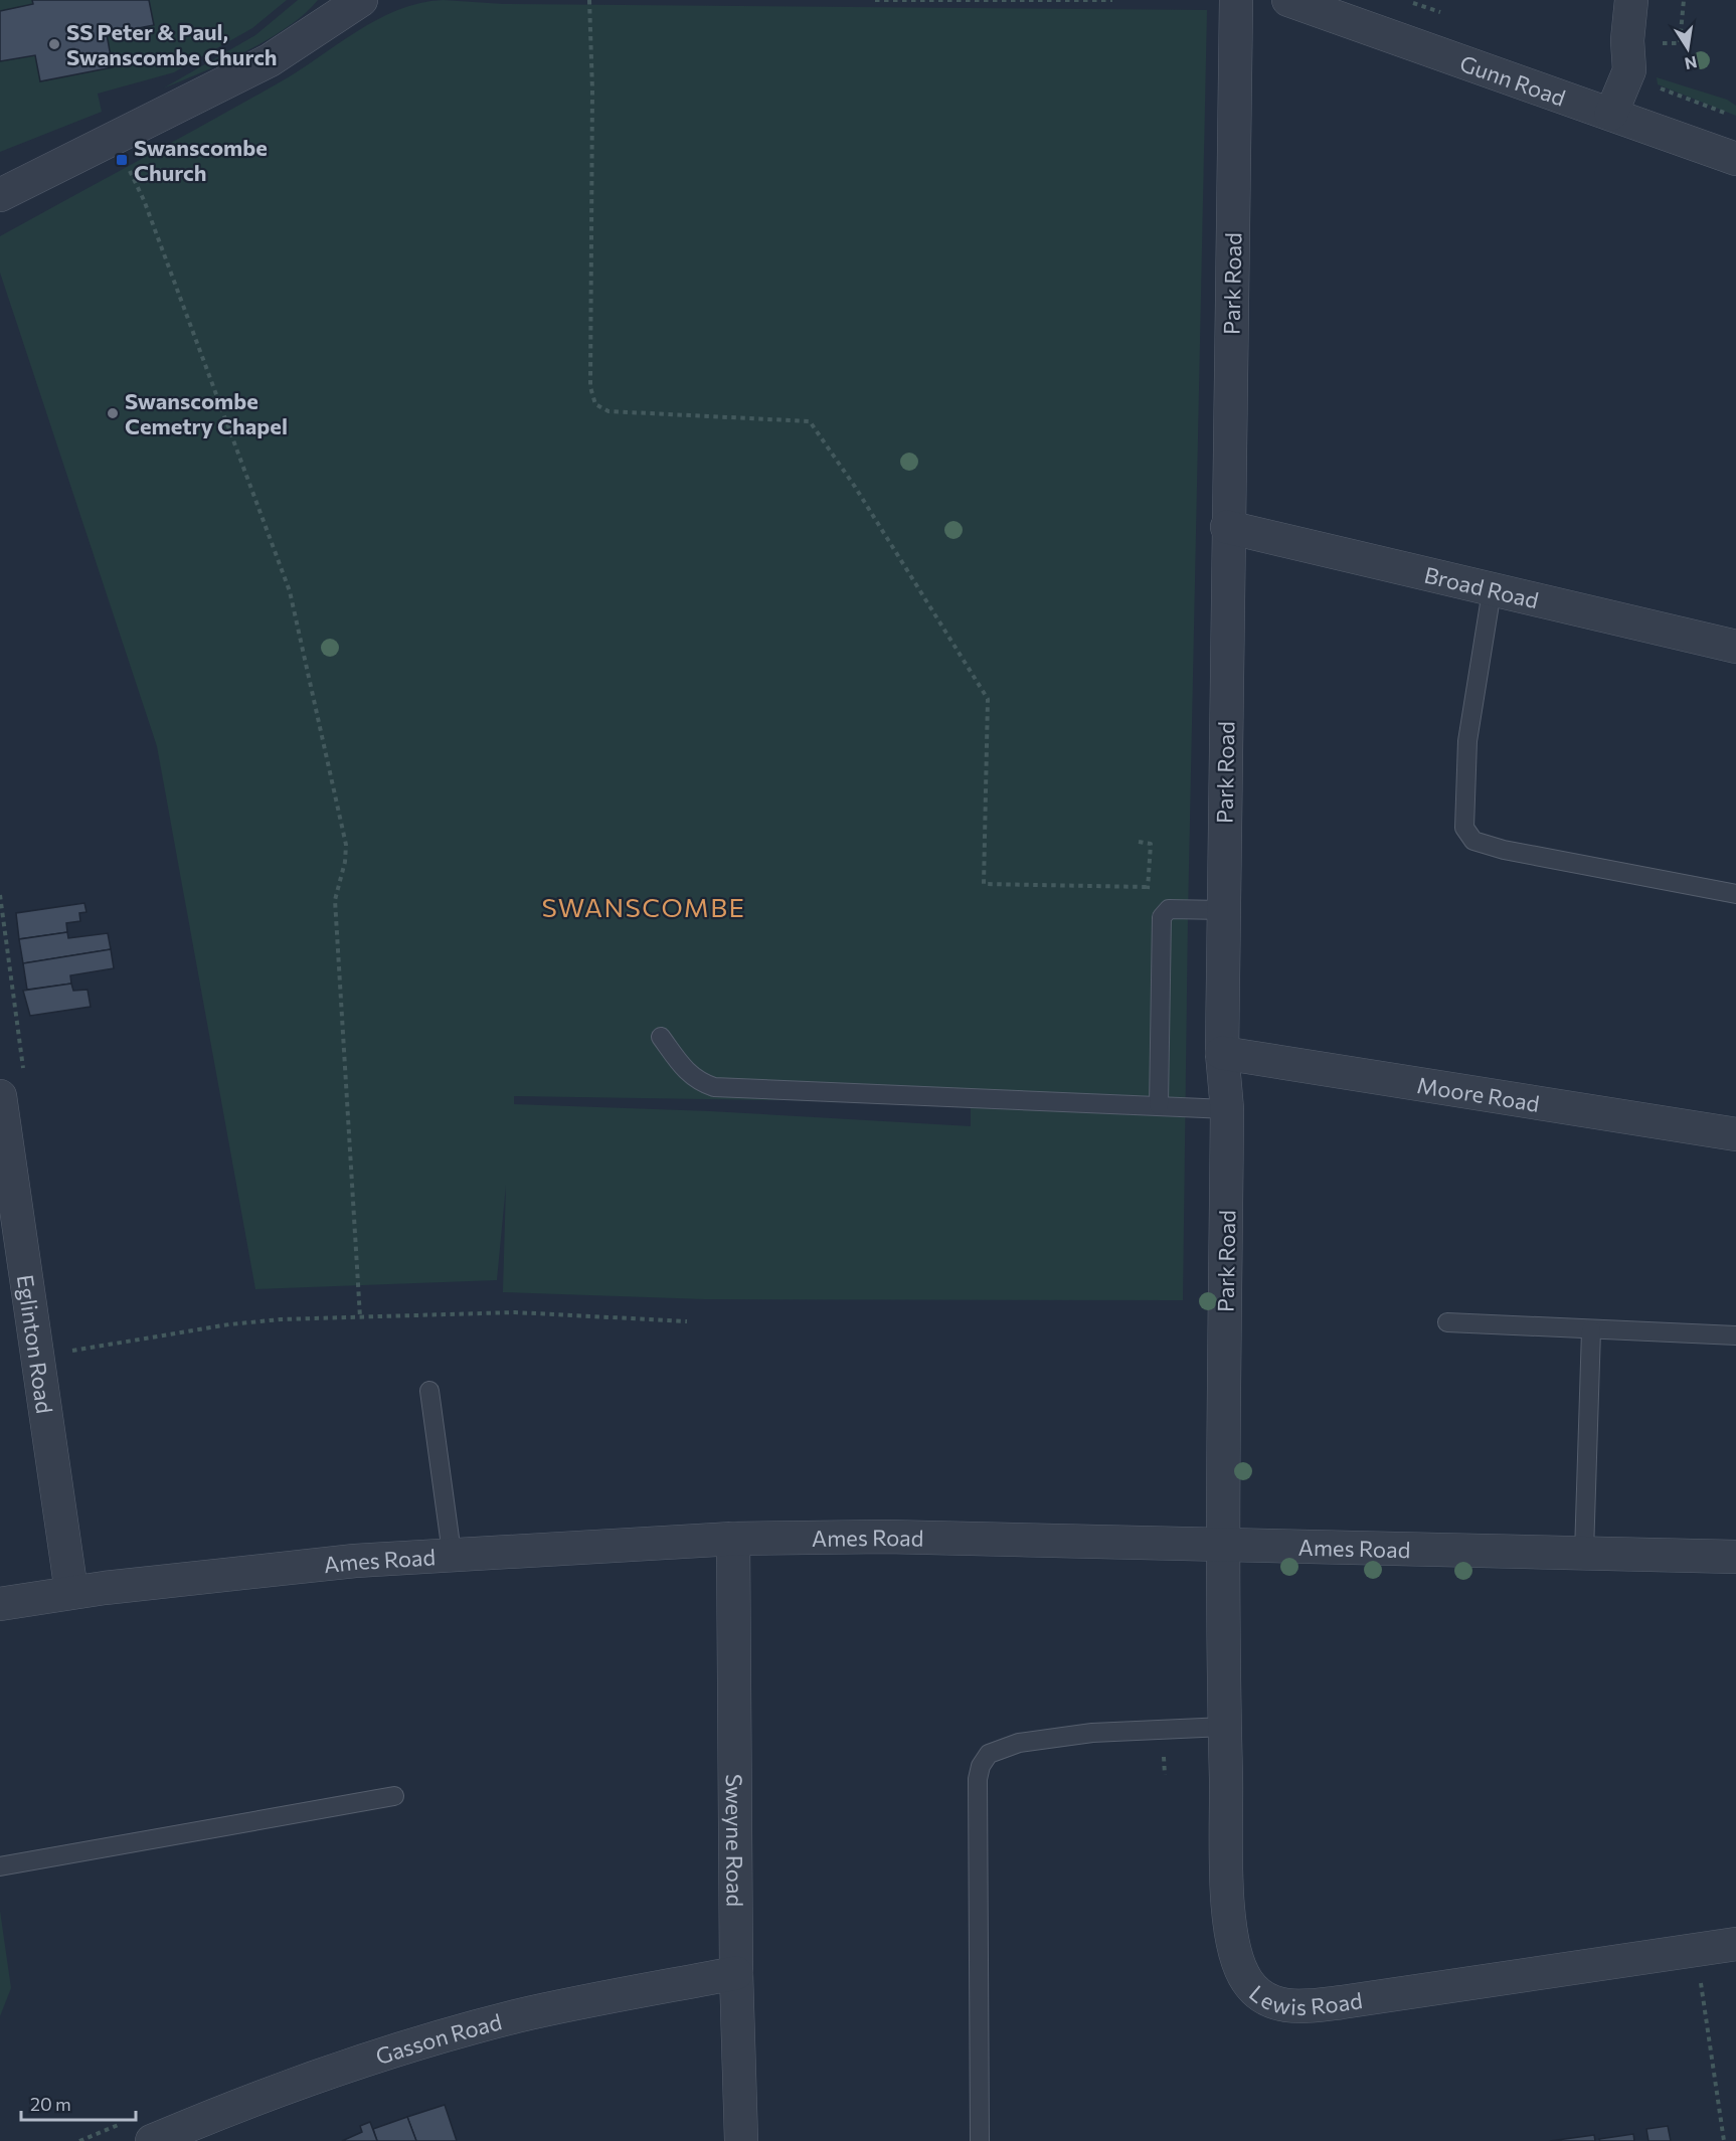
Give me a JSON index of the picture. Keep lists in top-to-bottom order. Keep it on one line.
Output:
{"streets":{"street":["Gunn Road","Park Road","Broad Road","Moore Road","Eglinton Road","Ames Road","Sweyne Road","Lewis Road","Gasson Road"]},"crossings":[["Park Road","Broad Road"],["Park Road","Moore Road"],["Park Road","Ames Road"],["Park Road","Lewis Road"],["Eglinton Road","Ames Road"],["Ames Road","Sweyne Road"],["Ames Road","Lewis Road"],["Sweyne Road","Gasson Road"]],"districts":["SWANSCOMBE"],"places":{"other":["SS Peter & Paul, Swanscombe Church","Swanscombe Cemetry Chapel"],"transit":["Swanscombe Church"]},"scale_bar":"20 m","north":"bottom"}
